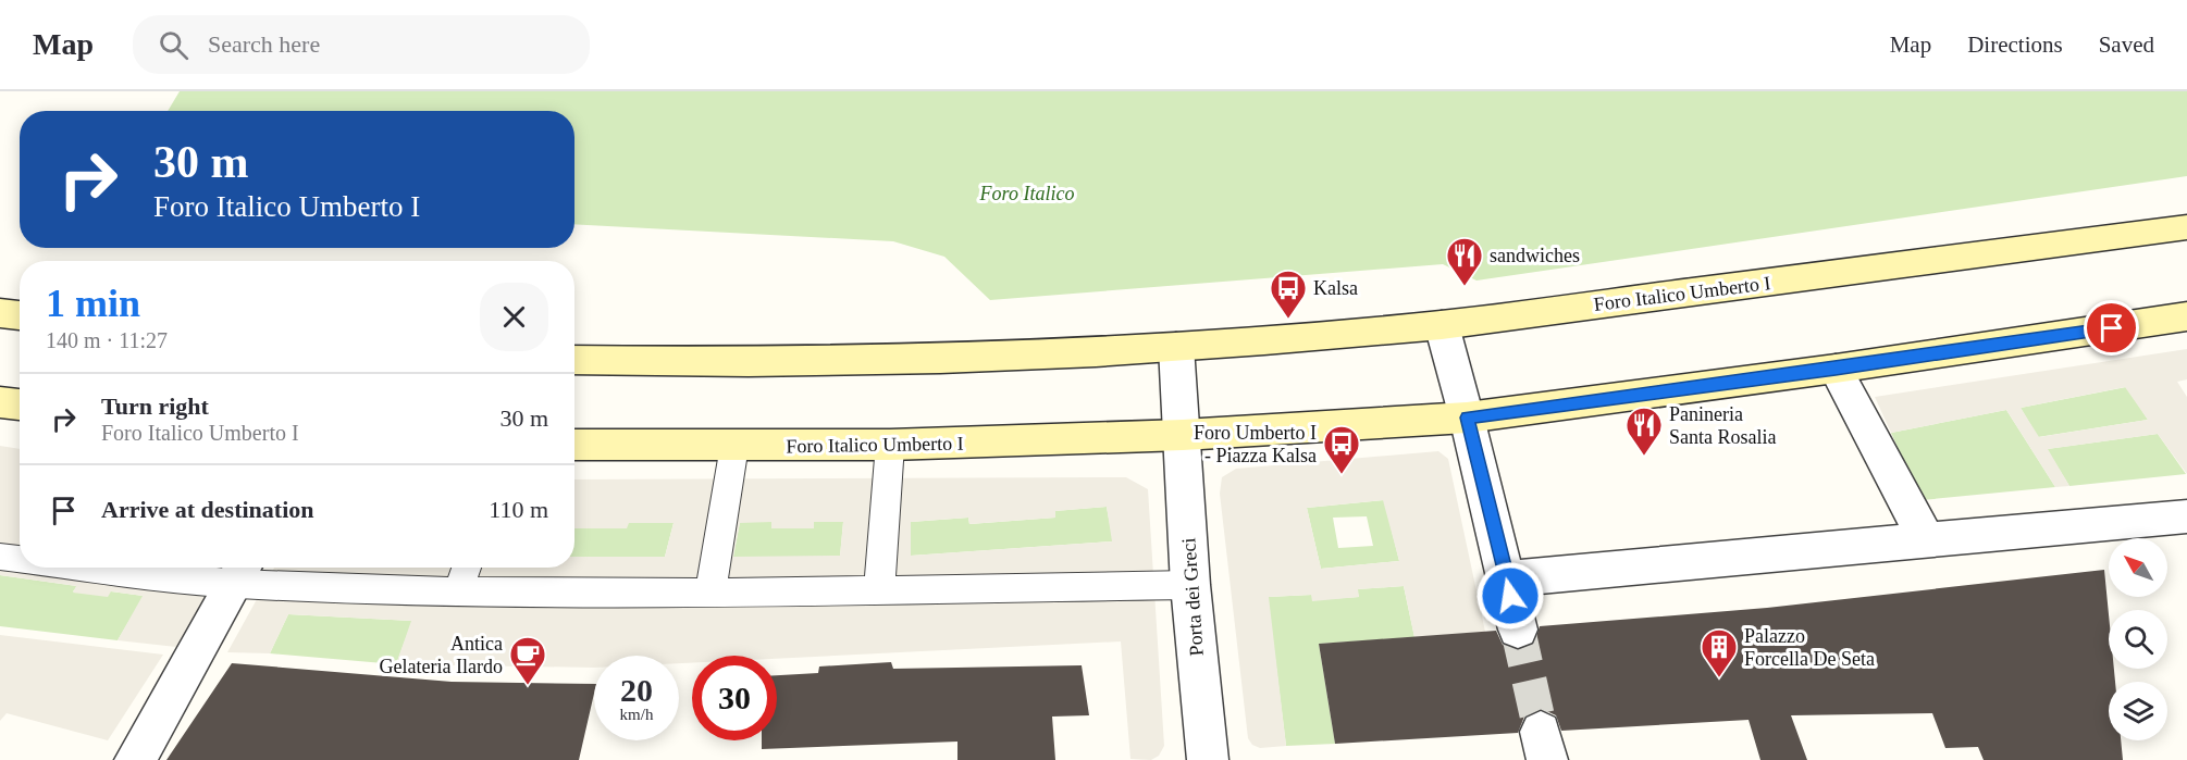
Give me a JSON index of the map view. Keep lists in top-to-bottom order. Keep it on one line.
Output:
{"streets":{"main road":["Foro Italico Umberto I"],"street":["Porta dei Greci"]},"crossings":[["Foro Italico Umberto I","Porta dei Greci"]],"parks":["Foro Italico"],"places":{"restaurant":["sandwiches","Panineria Santa Rosalia"],"bus stop":["Kalsa","Foro Umberto I - Piazza Kalsa"],"building":["Palazzo Forcella De Seta"],"cafe":["Antica Gelateria Ilardo"]},"north":"top left","page":{"header":"Map","search":"Search here","nav":["Map","Directions","Saved"],"turn":["30 m","Foro Italico Umberto I"],"heading":["1 min","140 m · 11:27"],"list":[{"name":"Turn right","note":"Foro Italico Umberto I","value":"30 m"},{"name":"Arrive at destination","value":"110 m"}],"speed":"20 km/h","limit":"30"}}
